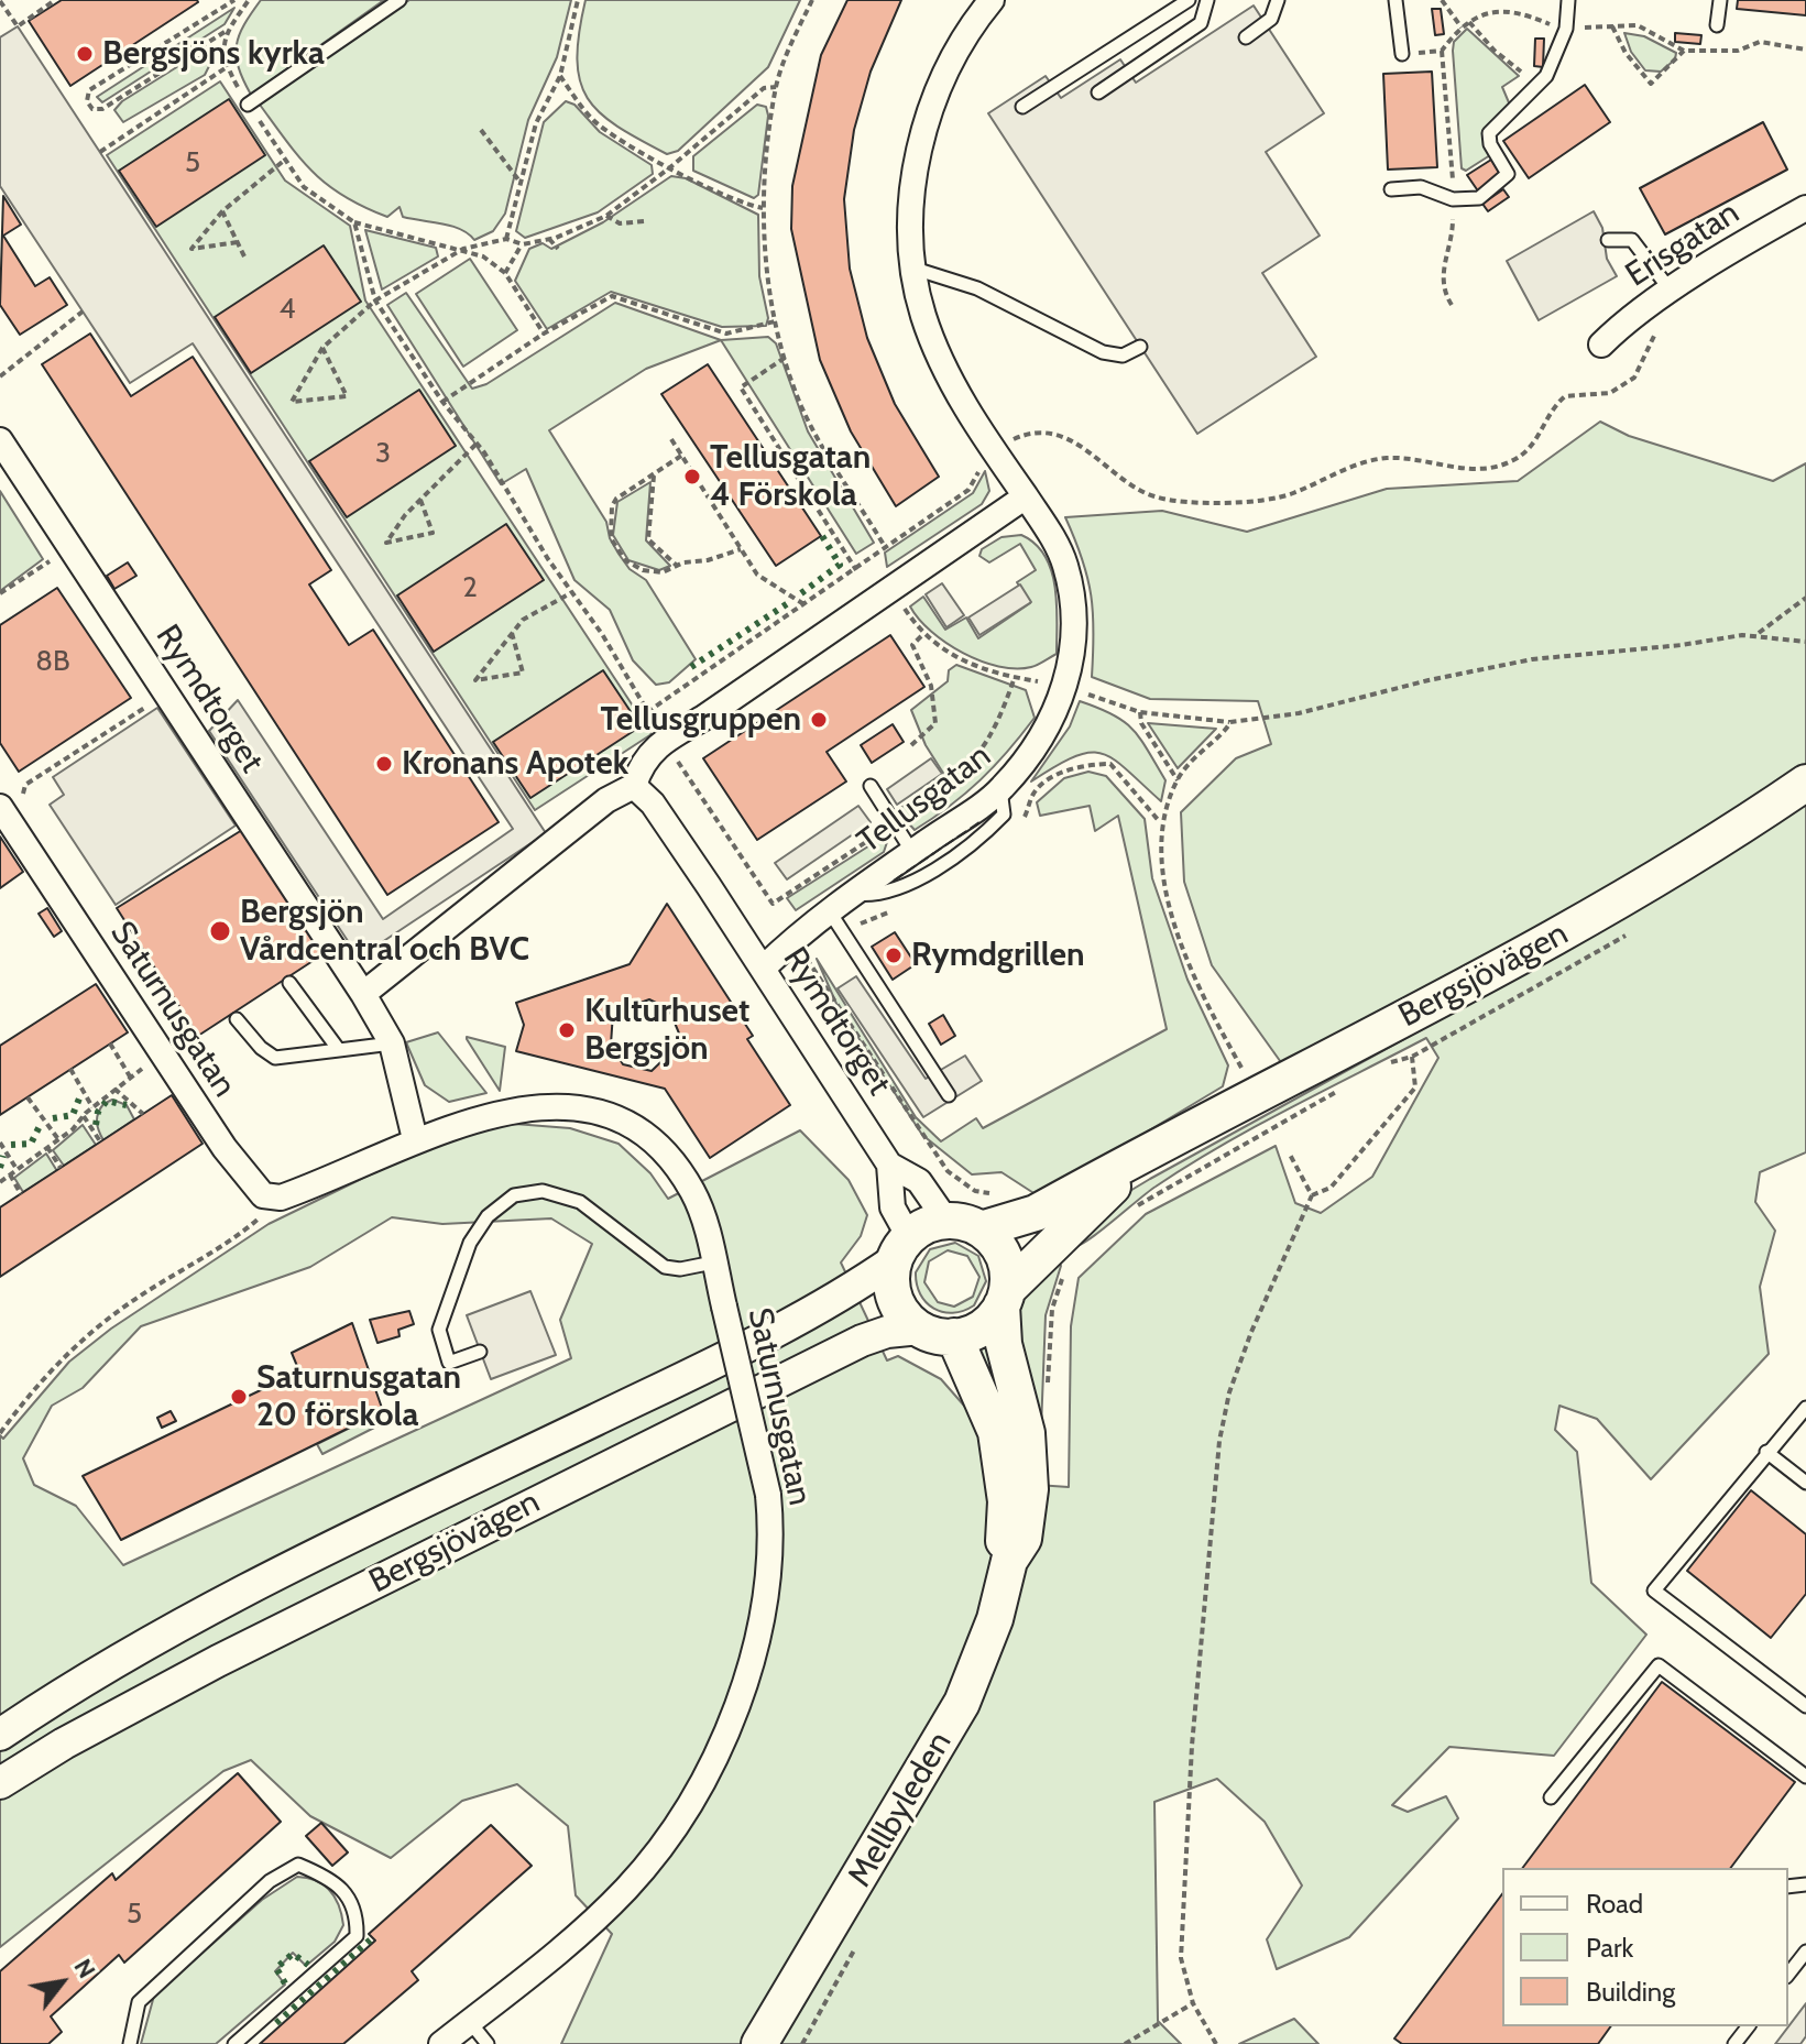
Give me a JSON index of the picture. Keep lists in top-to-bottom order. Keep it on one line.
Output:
{"streets":{"main road":["Bergsjövägen","Mellbyleden"],"street":["Erisgatan","Rymdtorget","Tellusgatan","Saturnusgatan"]},"crossings":[["Rymdtorget","Tellusgatan"],["Rymdtorget","Bergsjövägen"],["Rymdtorget","Mellbyleden"],["Bergsjövägen","Mellbyleden"]],"places":["Bergsjöns kyrka","Tellusgatan 4 Förskola","Tellusgruppen","Kronans Apotek","Bergsjön Vårdcentral och BVC","Rymdgrillen","Kulturhuset Bergsjön","Saturnusgatan 20 förskola"],"house_numbers":["5","4","3","2","8B","5"],"legend":["Road","Park","Building"],"north":"top right"}
